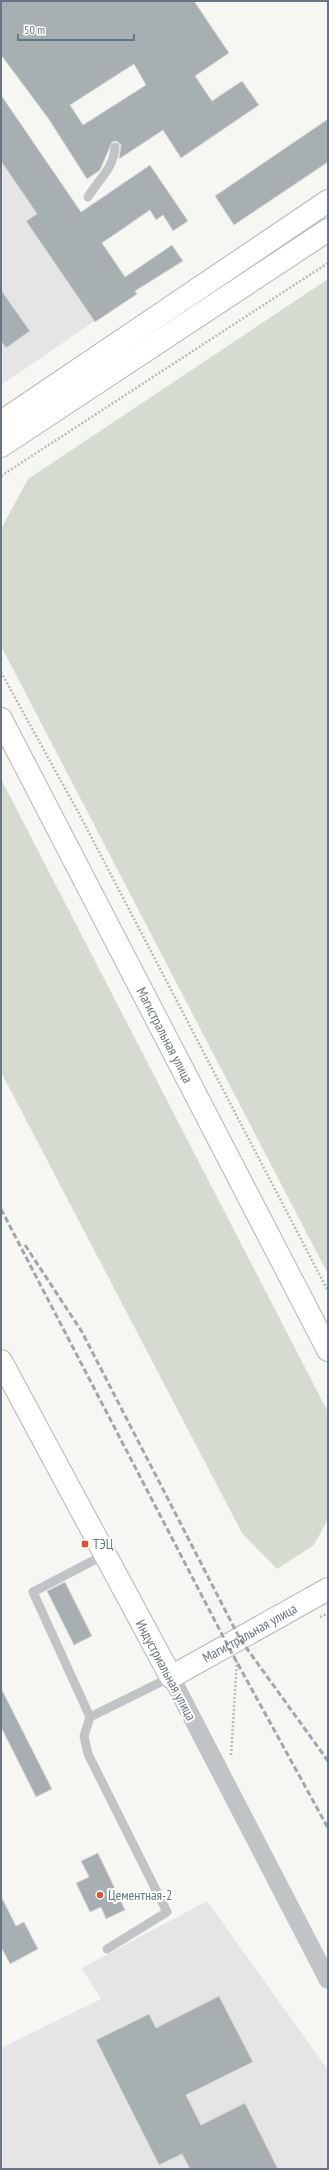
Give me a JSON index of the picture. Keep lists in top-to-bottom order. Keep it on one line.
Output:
{"streets":{"street":["Магистральная улица","Индустриальная улица"]},"crossings":[["Магистральная улица","Индустриальная улица"]],"places":{"transit":["ТЭЦ"],"other":["Цементная-2"]},"scale_bar":"50 m"}
